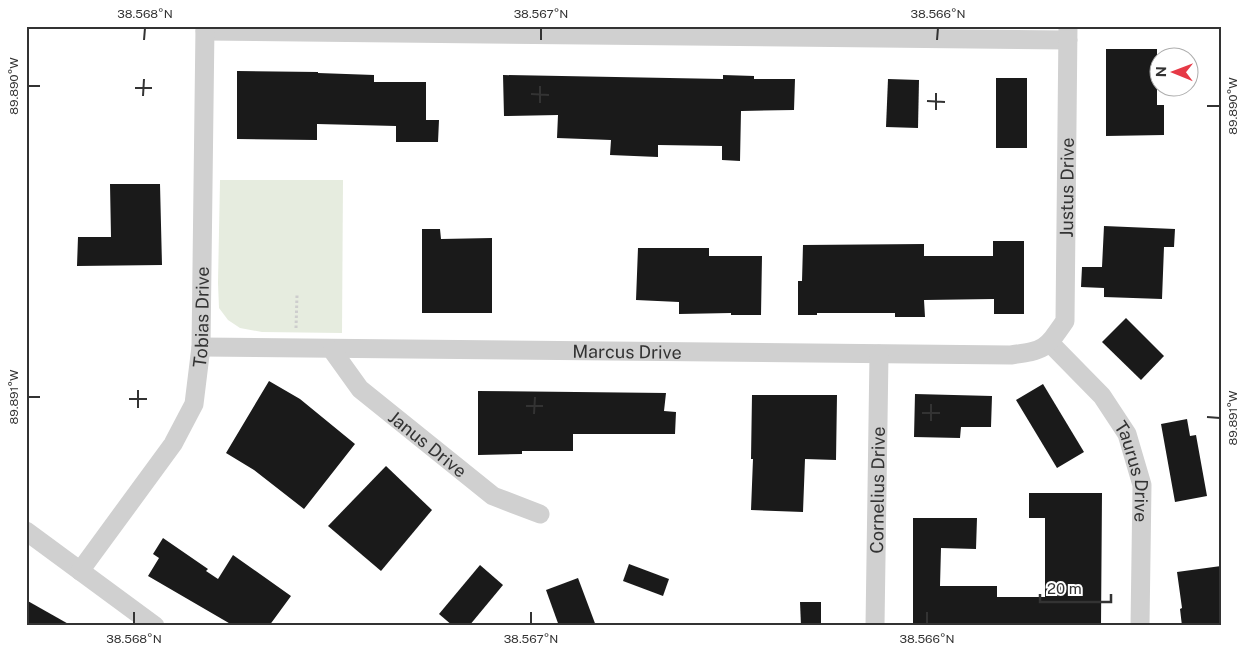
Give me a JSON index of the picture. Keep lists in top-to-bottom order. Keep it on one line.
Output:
{"streets":{"street":["Justus Drive","Tobias Drive","Marcus Drive","Janus Drive","Taurus Drive","Cornelius Drive"]},"crossings":[["Justus Drive","Marcus Drive"],["Justus Drive","Taurus Drive"],["Tobias Drive","Marcus Drive"],["Marcus Drive","Janus Drive"],["Marcus Drive","Taurus Drive"],["Marcus Drive","Cornelius Drive"]],"scale_bar":"20 m","north":"left","coordinates":["38.568°N","38.567°N","38.566°N","89.890°W","89.891°W"]}
